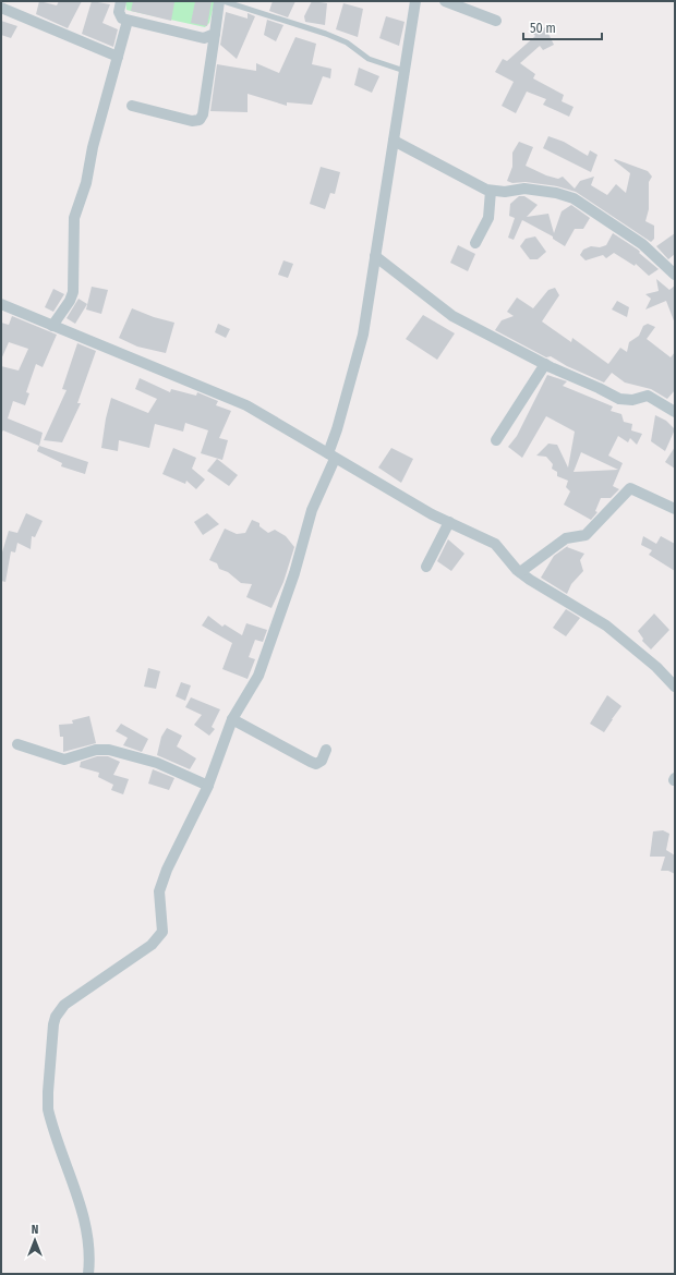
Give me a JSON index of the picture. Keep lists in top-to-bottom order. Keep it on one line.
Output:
{"scale_bar":"50 m","north":"top"}
